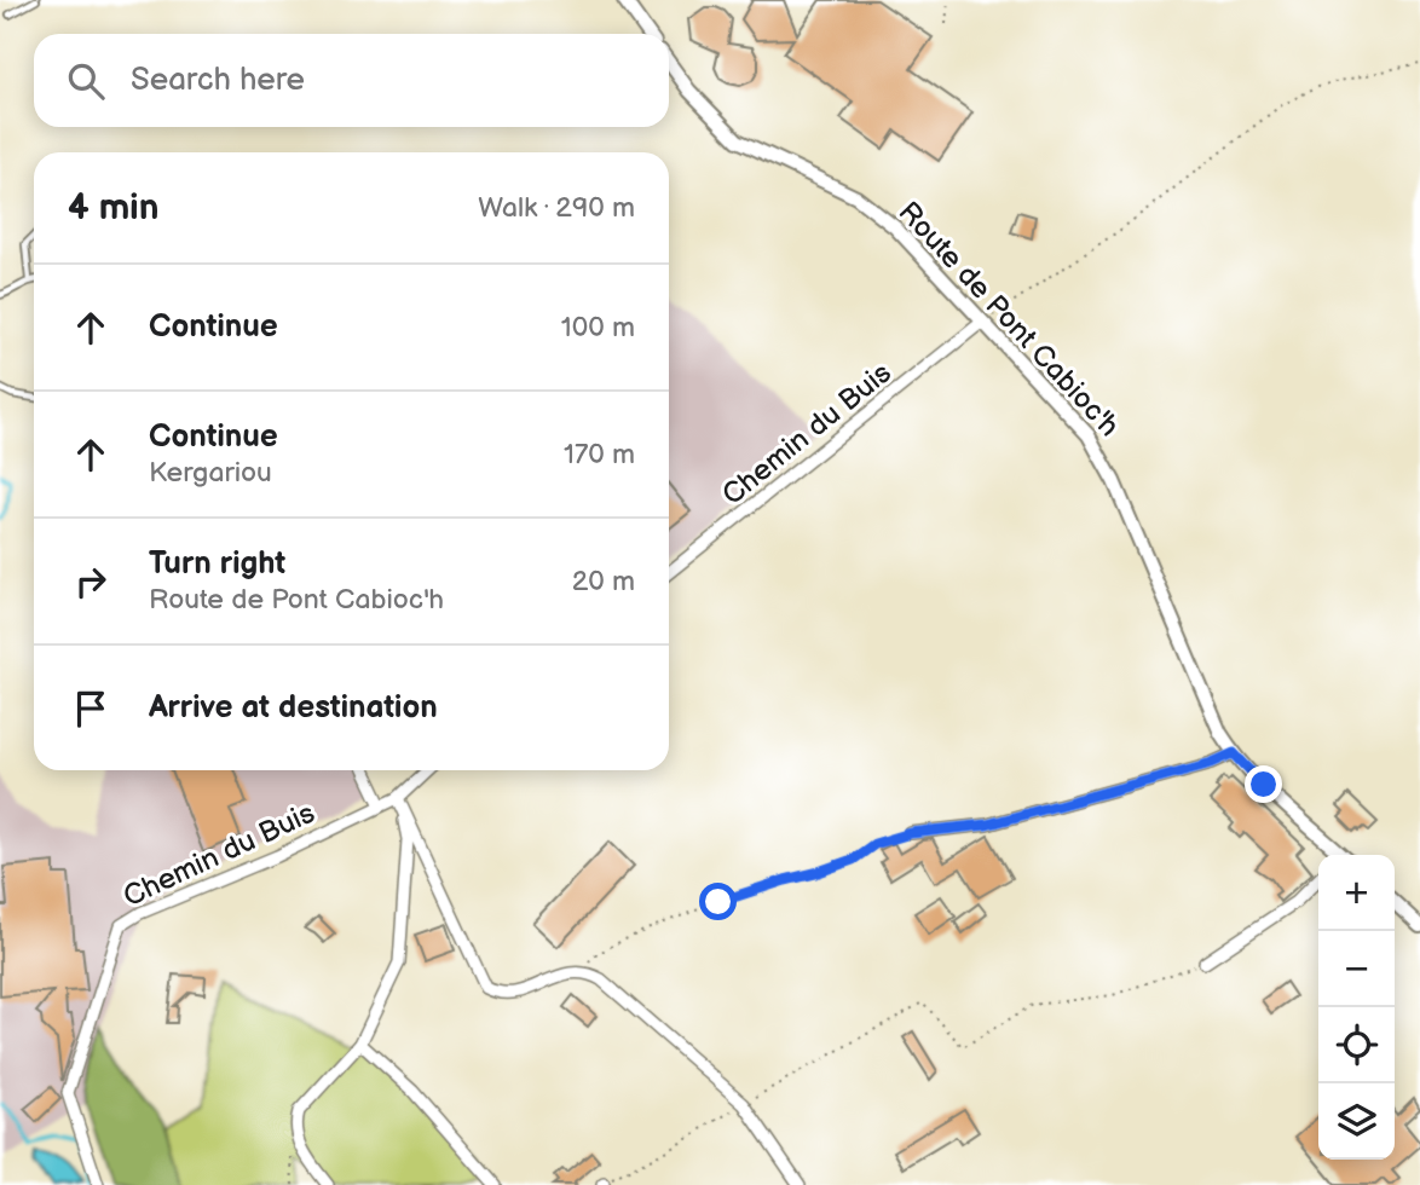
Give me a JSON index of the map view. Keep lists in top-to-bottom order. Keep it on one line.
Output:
{"streets":{"street":["Route de Pont Cabioc'h","Chemin du Buis"]},"crossings":[["Route de Pont Cabioc'h","Chemin du Buis"]],"page":{"search":"Search here","heading":["4 min","Walk · 290 m"],"list":[["Continue","100 m"],["Continue","Kergariou","170 m"],["Turn right","Route de Pont Cabioc'h","20 m"],"Arrive at destination"],"map_buttons":["+","−"]}}
